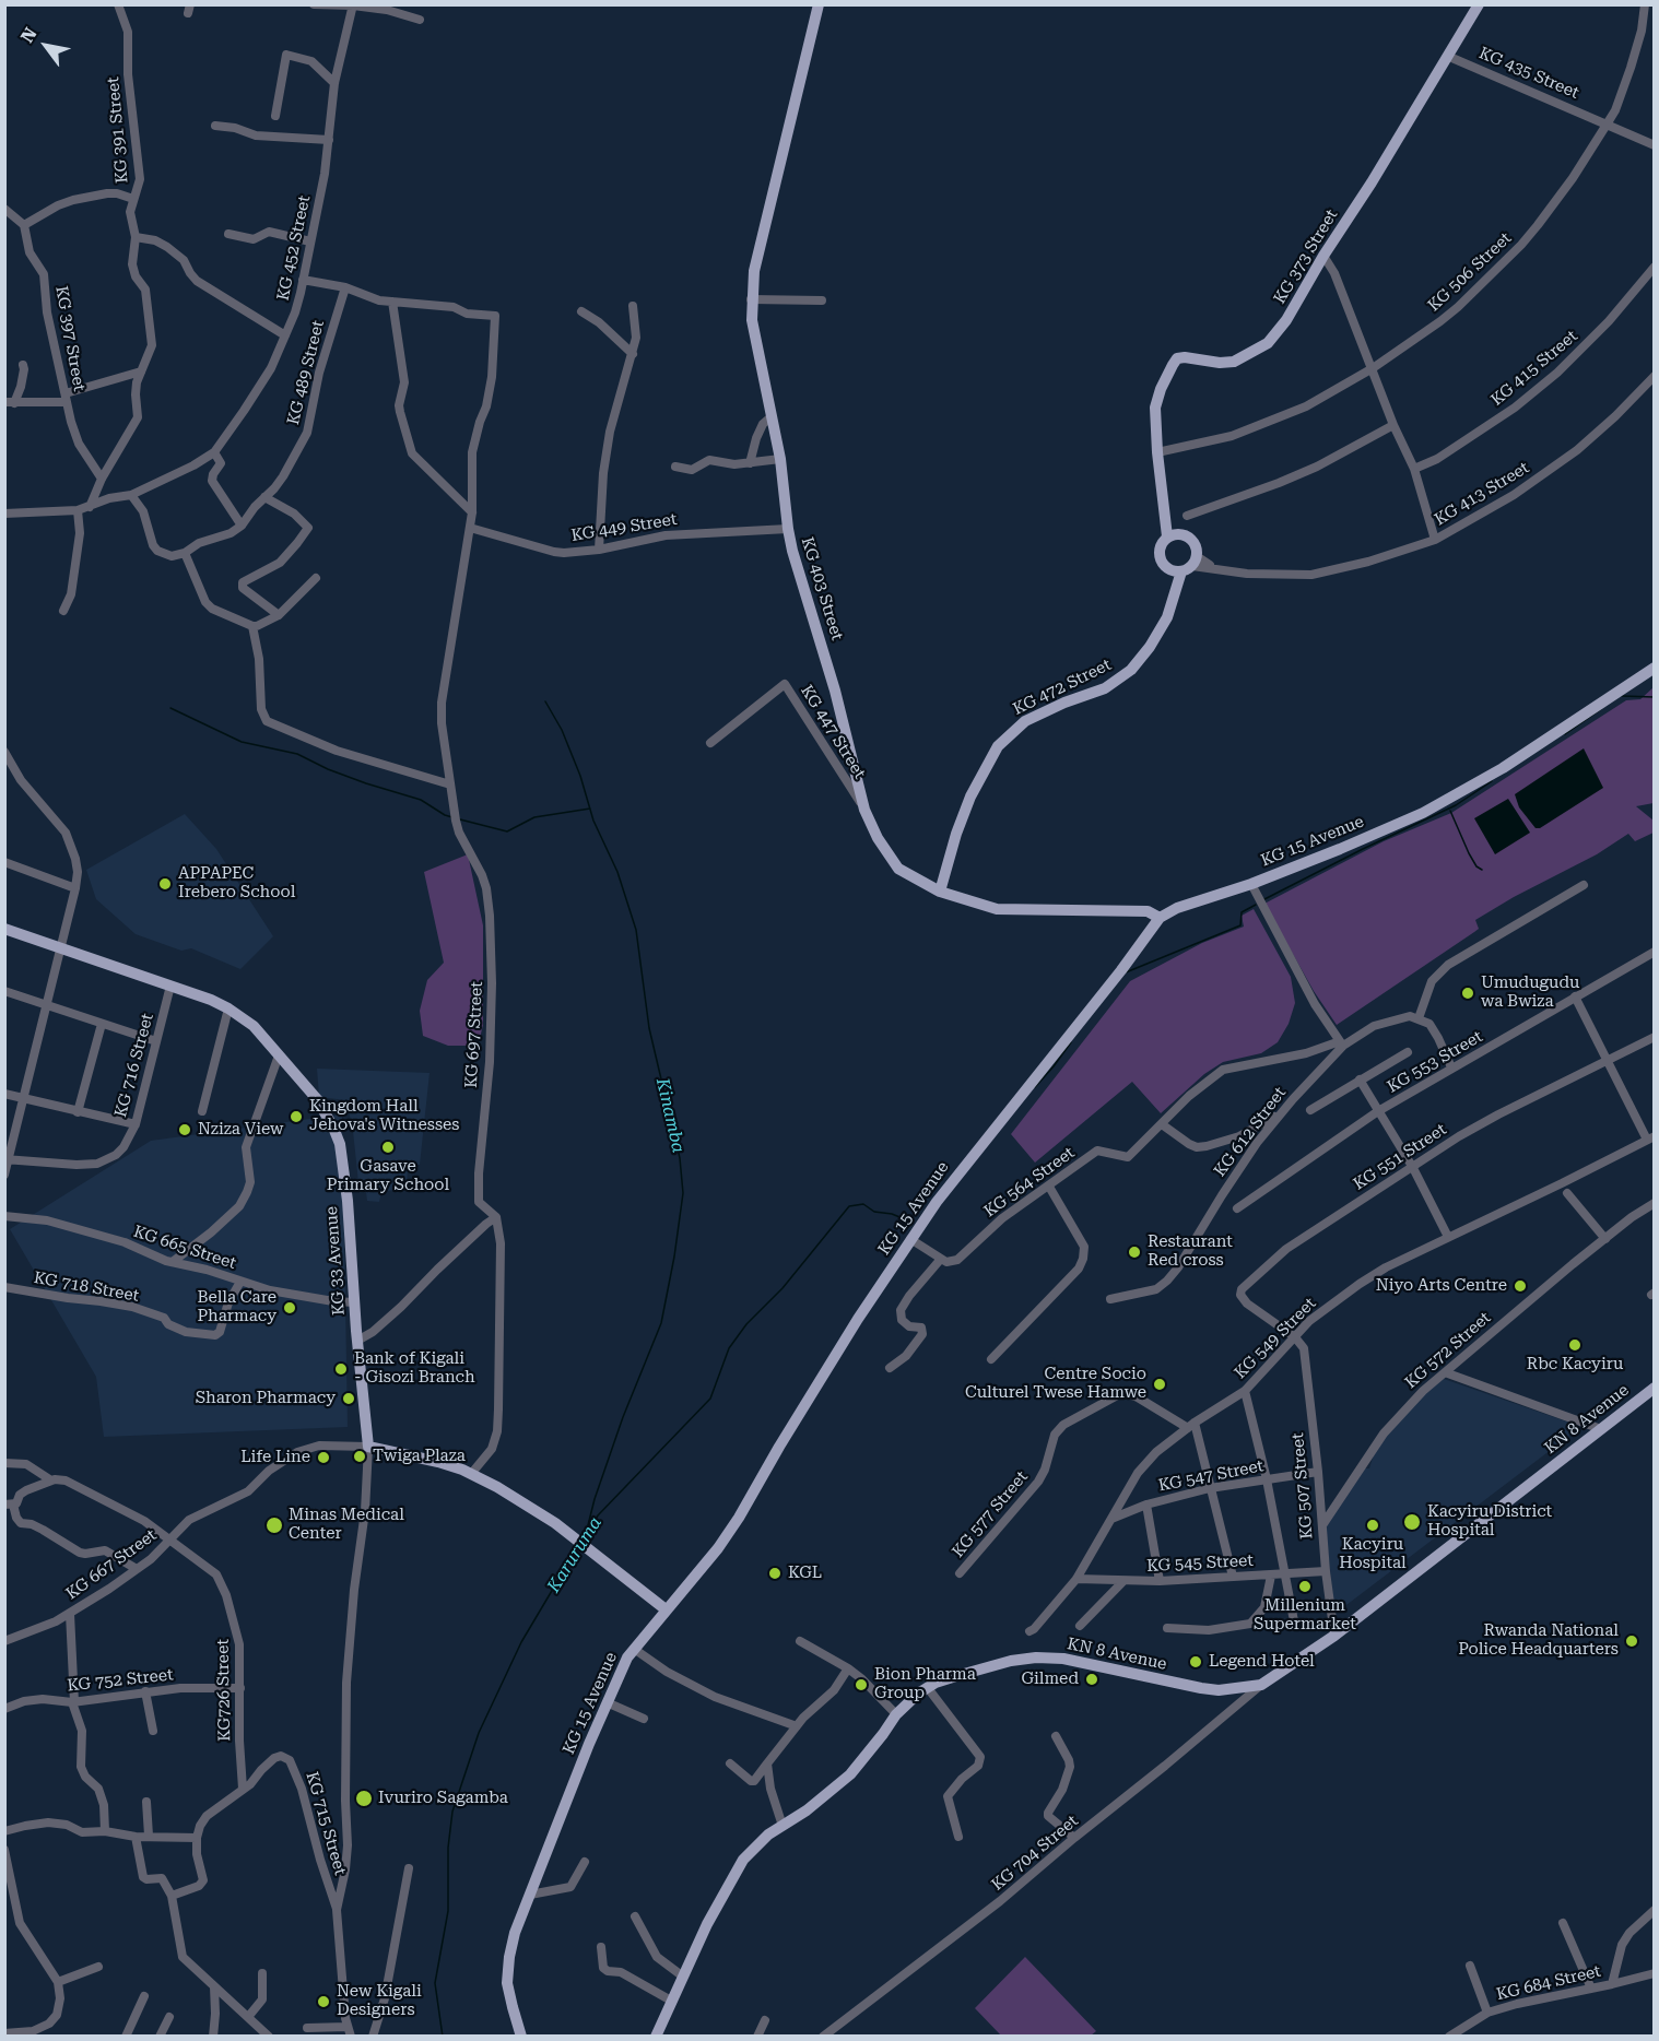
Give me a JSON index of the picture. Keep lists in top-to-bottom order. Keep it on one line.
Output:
{"streets":{"main road":["KG 373 Street","KG 403 Street","KG 472 Street","KG 15 Avenue","KG 33 Avenue","KN 8 Avenue"],"street":["KG 435 Street","KG 391 Street","KG 452 Street","KG 506 Street","KG 397 Street","KG 415 Street","KG 489 Street","KG 413 Street","KG 449 Street","KG 447 Street","KG 697 Street","KG 553 Street","KG 716 Street","KG 612 Street","KG 551 Street","KG 564 Street","KG 665 Street","KG 718 Street","KG 549 Street","KG 572 Street","KG 547 Street","KG 507 Street","KG 577 Street","KG 545 Street","KG 667 Street","KG 752 Street","KG726 Street","KG 715 Street","KG 704 Street","KG 684 Street"]},"crossings":[["KG 435 Street","KG 373 Street"],["KG 435 Street","KG 506 Street"],["KG 391 Street","KG 452 Street"],["KG 391 Street","KG 397 Street"],["KG 373 Street","KG 506 Street"],["KG 413 Street","KG 472 Street"],["KG 449 Street","KG 403 Street"],["KG 403 Street","KG 472 Street"],["KG 403 Street","KG 447 Street"],["KG 403 Street","KG 15 Avenue"],["KG 716 Street","KG 33 Avenue"],["KG 612 Street","KG 564 Street"],["KG 551 Street","KG 549 Street"],["KG 551 Street","KG 507 Street"],["KG 665 Street","KG 33 Avenue"],["KG 665 Street","KG 718 Street"],["KG 33 Avenue","KG 667 Street"],["KG 549 Street","KG 547 Street"],["KG 549 Street","KG 507 Street"],["KG 549 Street","KG 577 Street"],["KG 549 Street","KG 545 Street"],["KG 572 Street","KG 507 Street"],["KN 8 Avenue","KG 507 Street"],["KN 8 Avenue","KG 704 Street"],["KG 547 Street","KG 507 Street"],["KG 507 Street","KG 545 Street"],["KG 667 Street","KG726 Street"],["KG 752 Street","KG726 Street"],["KG726 Street","KG 715 Street"]],"water":["Kinamba","Karuruma"],"places":["APPAPEC Irebero School","Umudugudu wa Bwiza","Kingdom Hall Jehova's Witnesses","Nziza View","Gasave Primary School","Restaurant Red cross","Niyo Arts Centre","Bella Care Pharmacy","Rbc Kacyiru","Bank of Kigali - Gisozi Branch","Centre Socio Culturel Twese Hamwe","Sharon Pharmacy","Twiga Plaza","Life Line","Kacyiru District Hospital","Minas Medical Center","Kacyiru Hospital","KGL","Millenium Supermarket","Rwanda National Police Headquarters","Legend Hotel","Gilmed","Bion Pharma Group","Ivuriro Sagamba","New Kigali Designers"],"north":"top left"}
